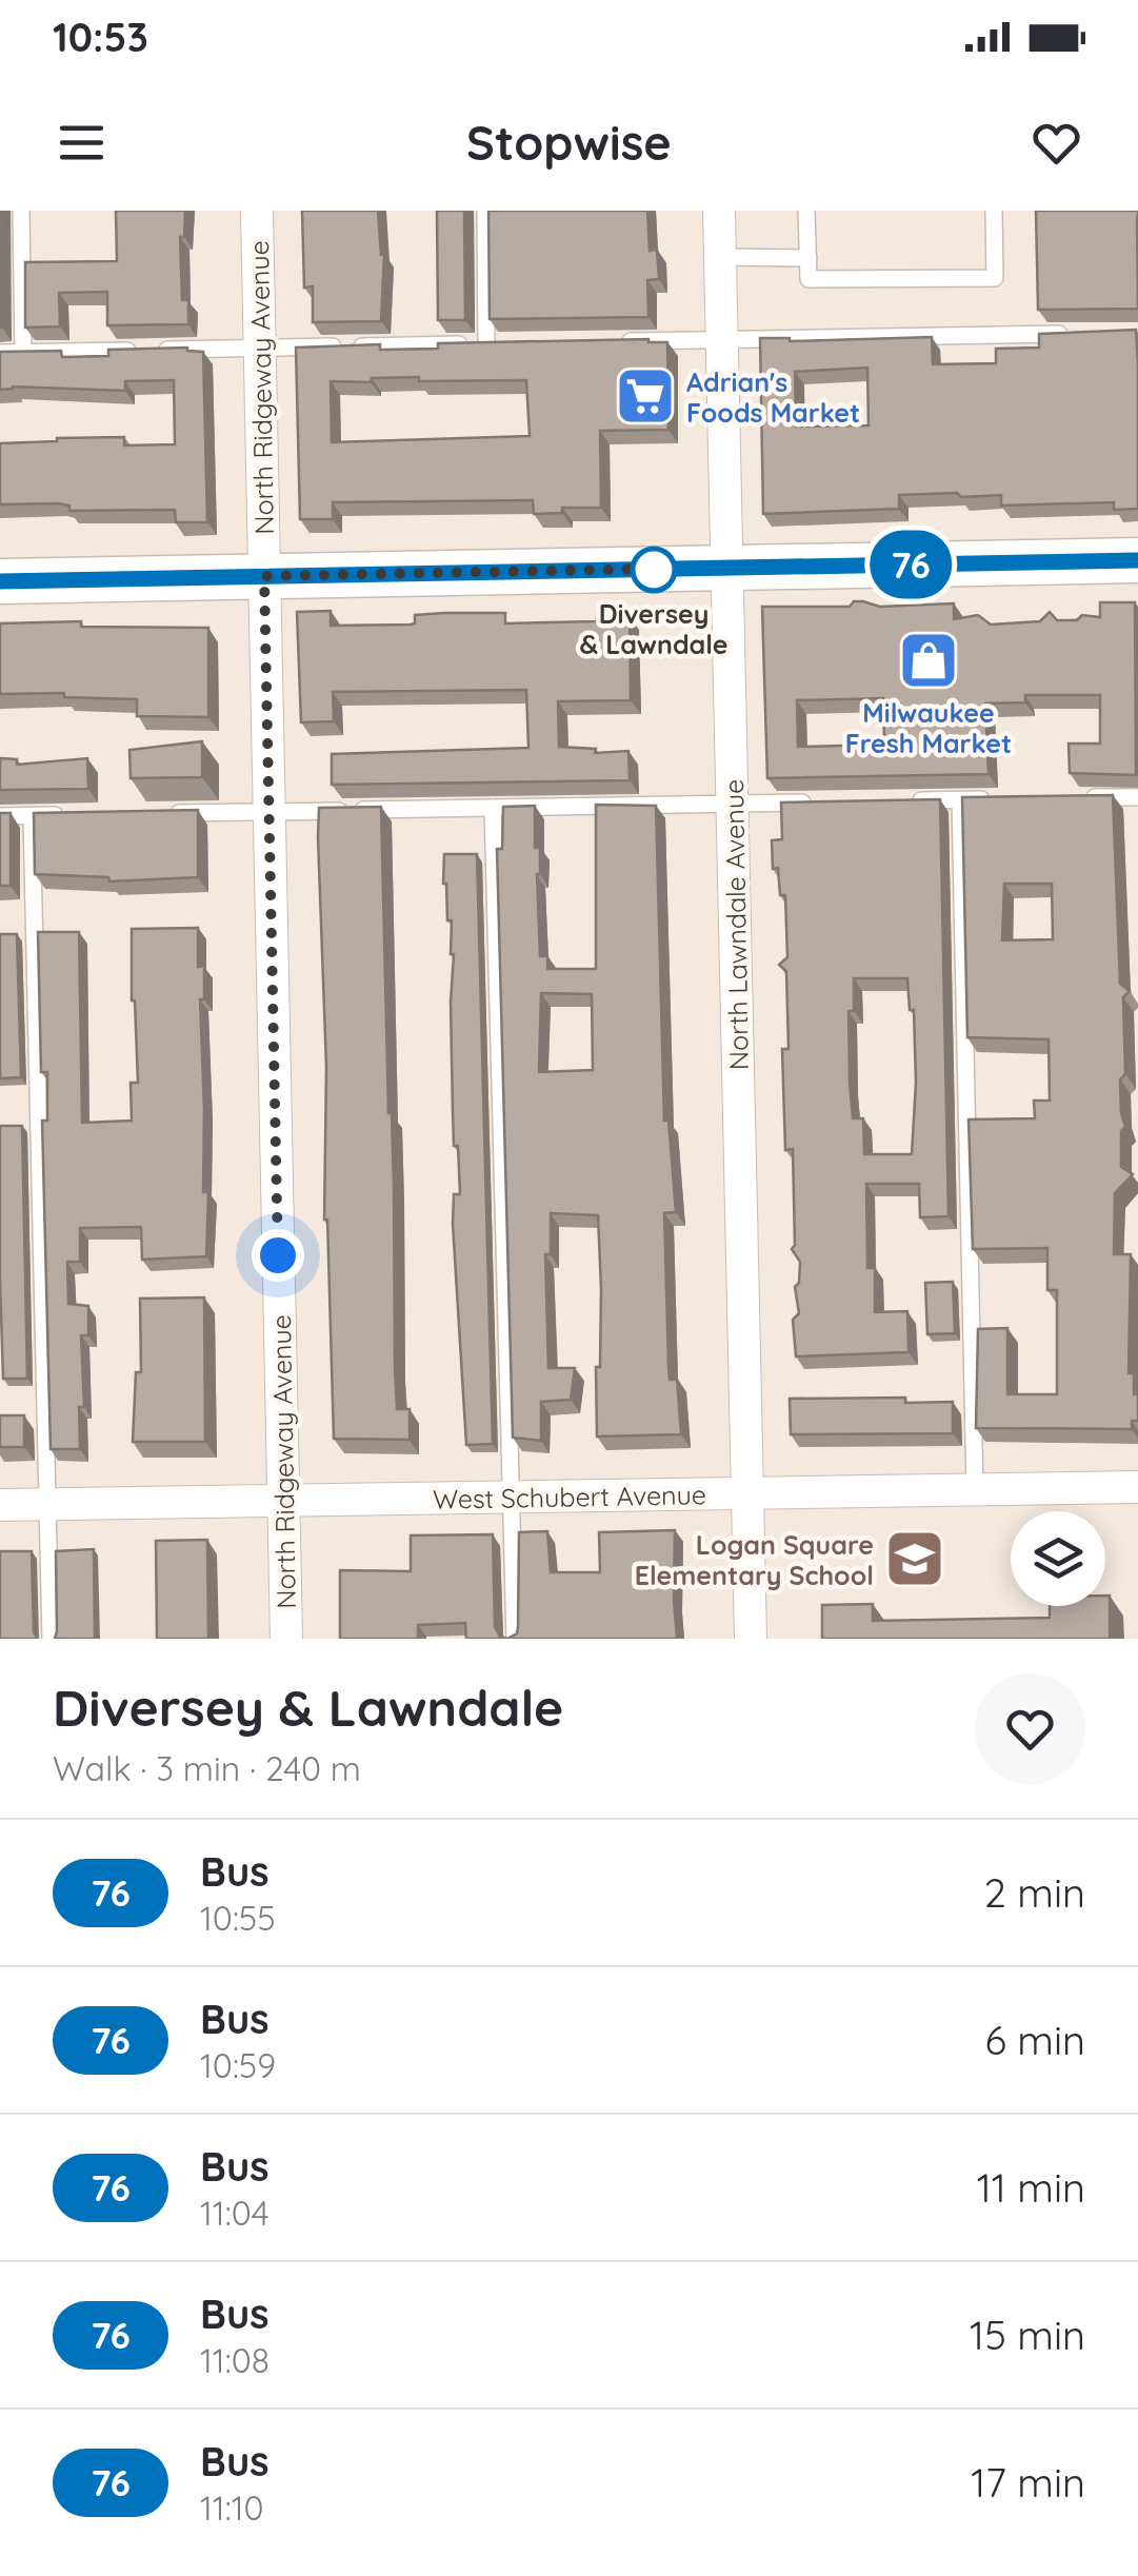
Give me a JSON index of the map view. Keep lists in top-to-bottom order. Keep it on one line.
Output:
{"streets":{"street":["North Ridgeway Avenue","North Lawndale Avenue","West Schubert Avenue"]},"crossings":[["North Ridgeway Avenue","West Schubert Avenue"],["North Lawndale Avenue","West Schubert Avenue"]],"places":{"supermarket":["Adrian's Foods Market"],"other":["Diversey & Lawndale"],"shop":["Milwaukee Fresh Market"],"school or university":["Logan Square Elementary School"]},"lines":["bus line 76"],"page":{"status":"10:53","header":"Stopwise","on_map":"76","heading":["Diversey & Lawndale","Walk · 3 min · 240 m"],"list":[{"mark":"76","name":"Bus","note":"10:55","value":"2 min"},{"mark":"76","name":"Bus","note":"10:59","value":"6 min"},{"mark":"76","name":"Bus","note":"11:04","value":"11 min"},{"mark":"76","name":"Bus","note":"11:08","value":"15 min"},{"mark":"76","name":"Bus","note":"11:10","value":"17 min"}]}}
